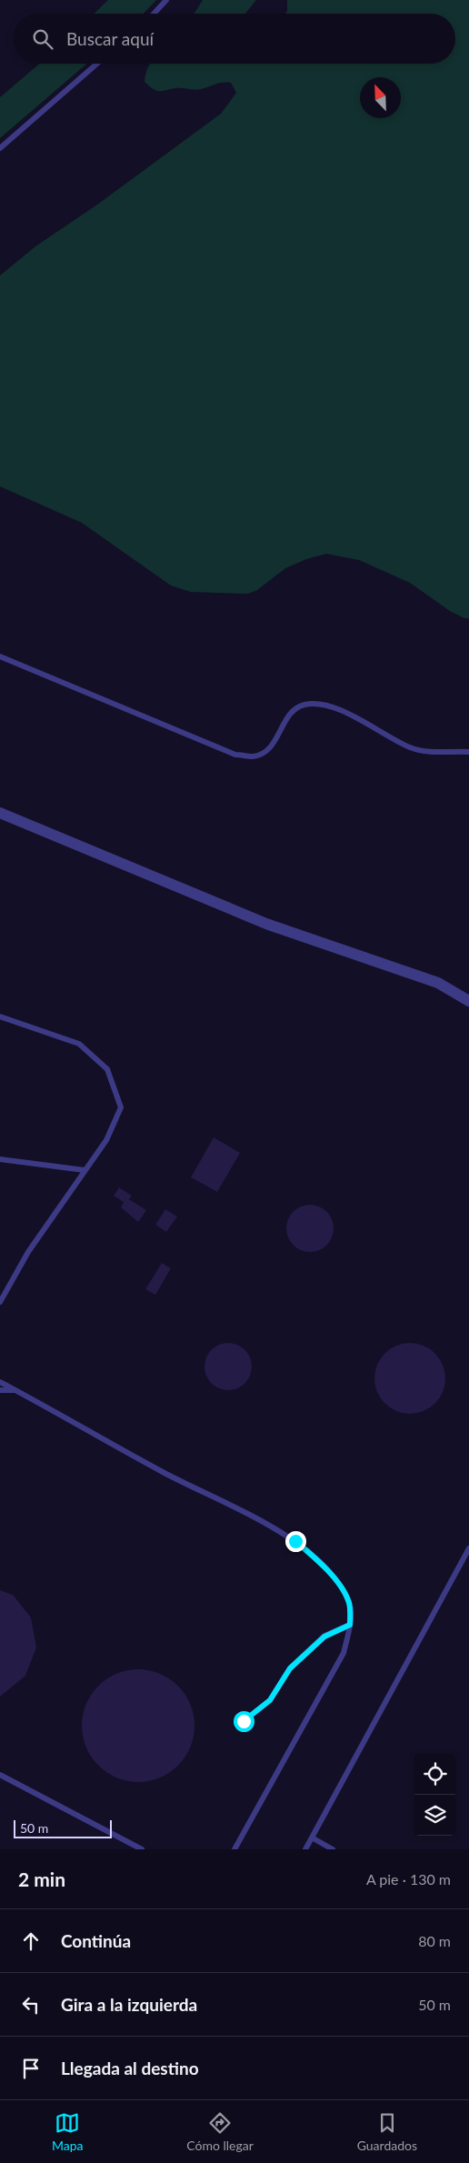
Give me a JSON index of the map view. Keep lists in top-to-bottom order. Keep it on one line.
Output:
{"scale_bar":"50 m","north":"top left","page":{"search":"Buscar aquí","scale":"50 m","heading":["2 min","A pie · 130 m"],"list":[["Continúa","80 m"],["Gira a la izquierda","50 m"],"Llegada al destino"],"nav":["Mapa","Cómo llegar","Guardados"]}}
